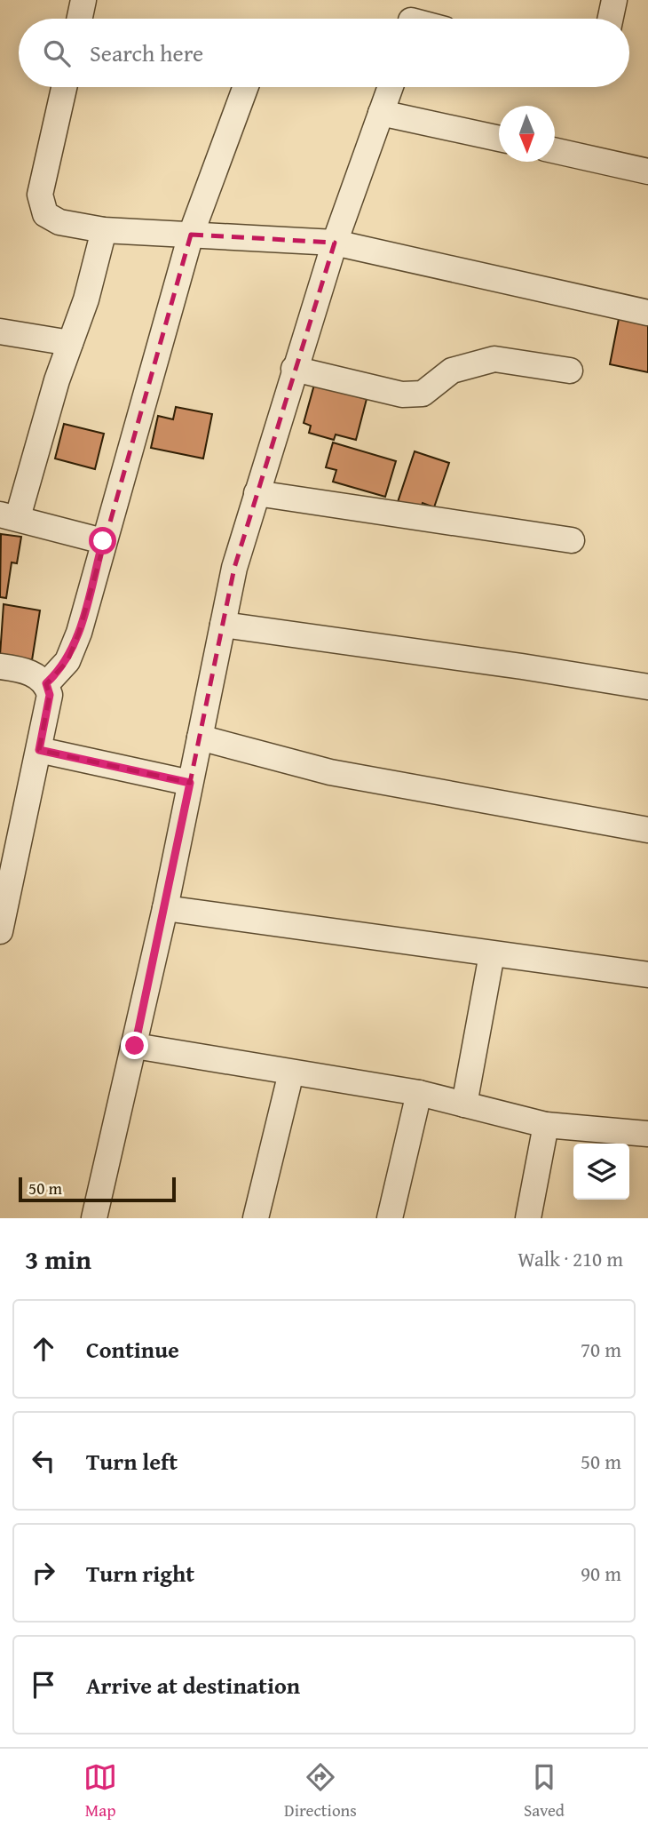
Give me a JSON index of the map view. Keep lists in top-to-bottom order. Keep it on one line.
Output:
{"scale_bar":"50 m","north":"bottom","page":{"search":"Search here","scale":"50 m","heading":["3 min","Walk · 210 m"],"list":[["Continue","70 m"],["Turn left","50 m"],["Turn right","90 m"],"Arrive at destination"],"nav":["Map","Directions","Saved"]}}
